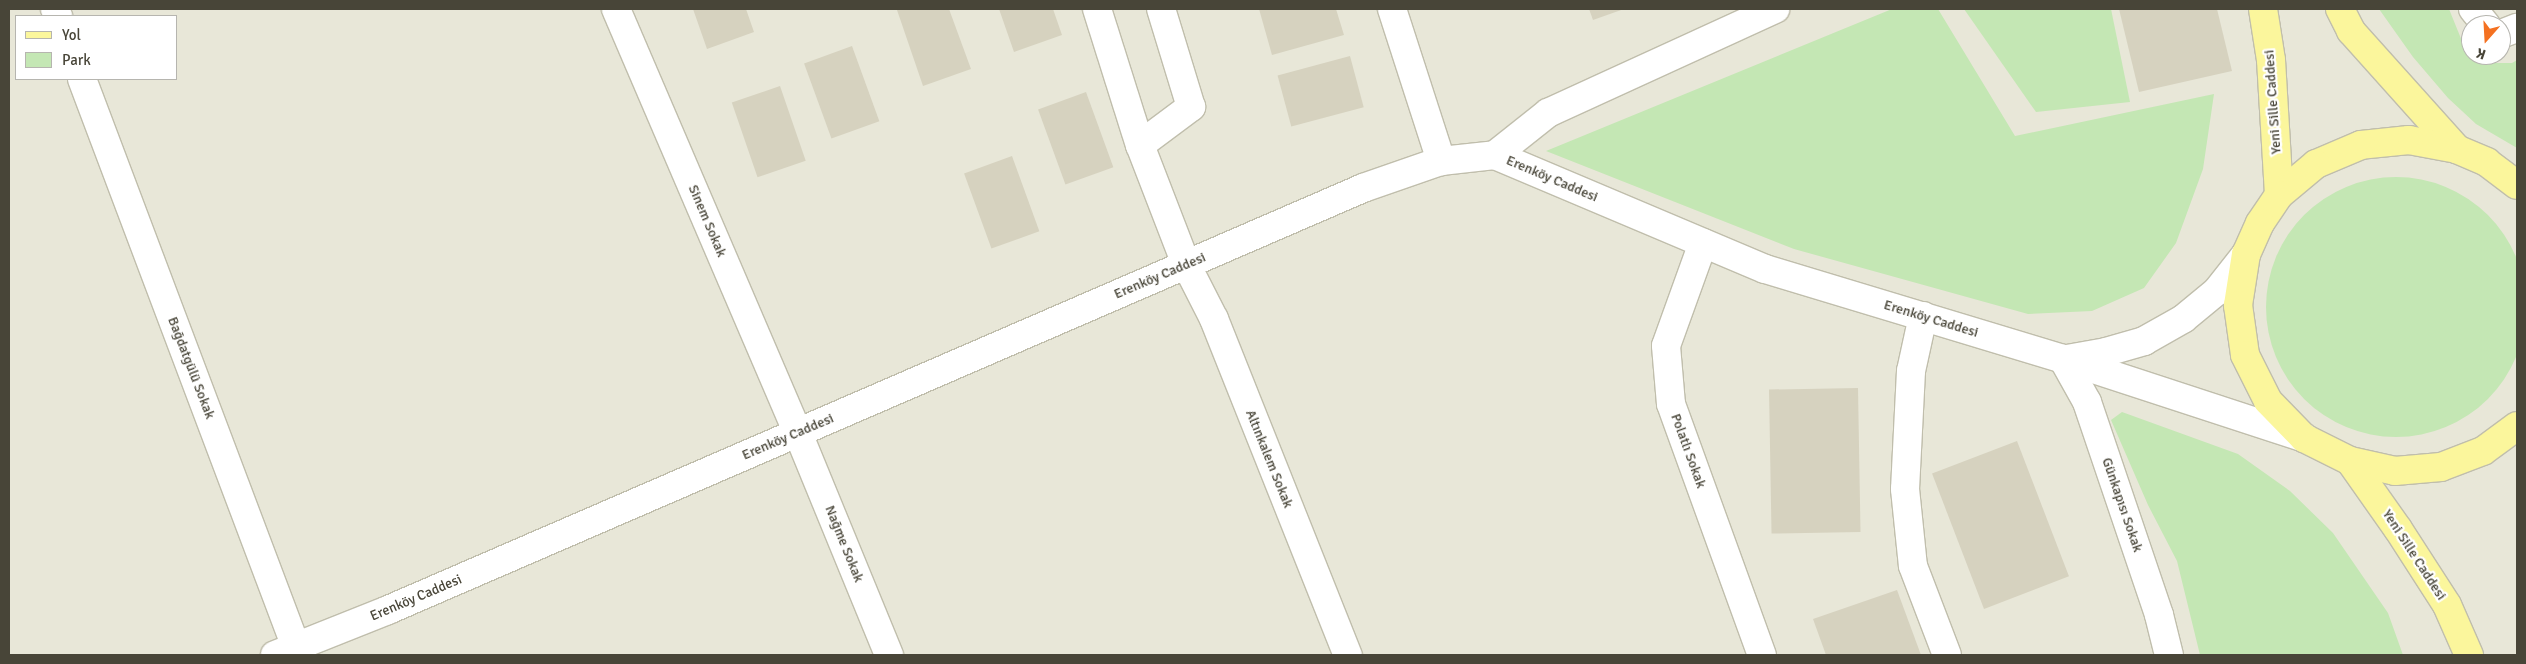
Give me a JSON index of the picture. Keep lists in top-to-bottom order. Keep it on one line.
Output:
{"streets":{"main road":["Yeni Sille Caddesi"],"street":["Erenköy Caddesi","Sinem Sokak","Bağdatgülü Sokak","Polatlı Sokak","Altınkalem Sokak","Günkapısı Sokak","Nağme Sokak"]},"crossings":[["Erenköy Caddesi","Sinem Sokak"],["Erenköy Caddesi","Bağdatgülü Sokak"],["Erenköy Caddesi","Polatlı Sokak"],["Erenköy Caddesi","Altınkalem Sokak"],["Erenköy Caddesi","Günkapısı Sokak"],["Erenköy Caddesi","Nağme Sokak"],["Sinem Sokak","Nağme Sokak"]],"legend":["Yol","Park"],"north":"bottom"}
